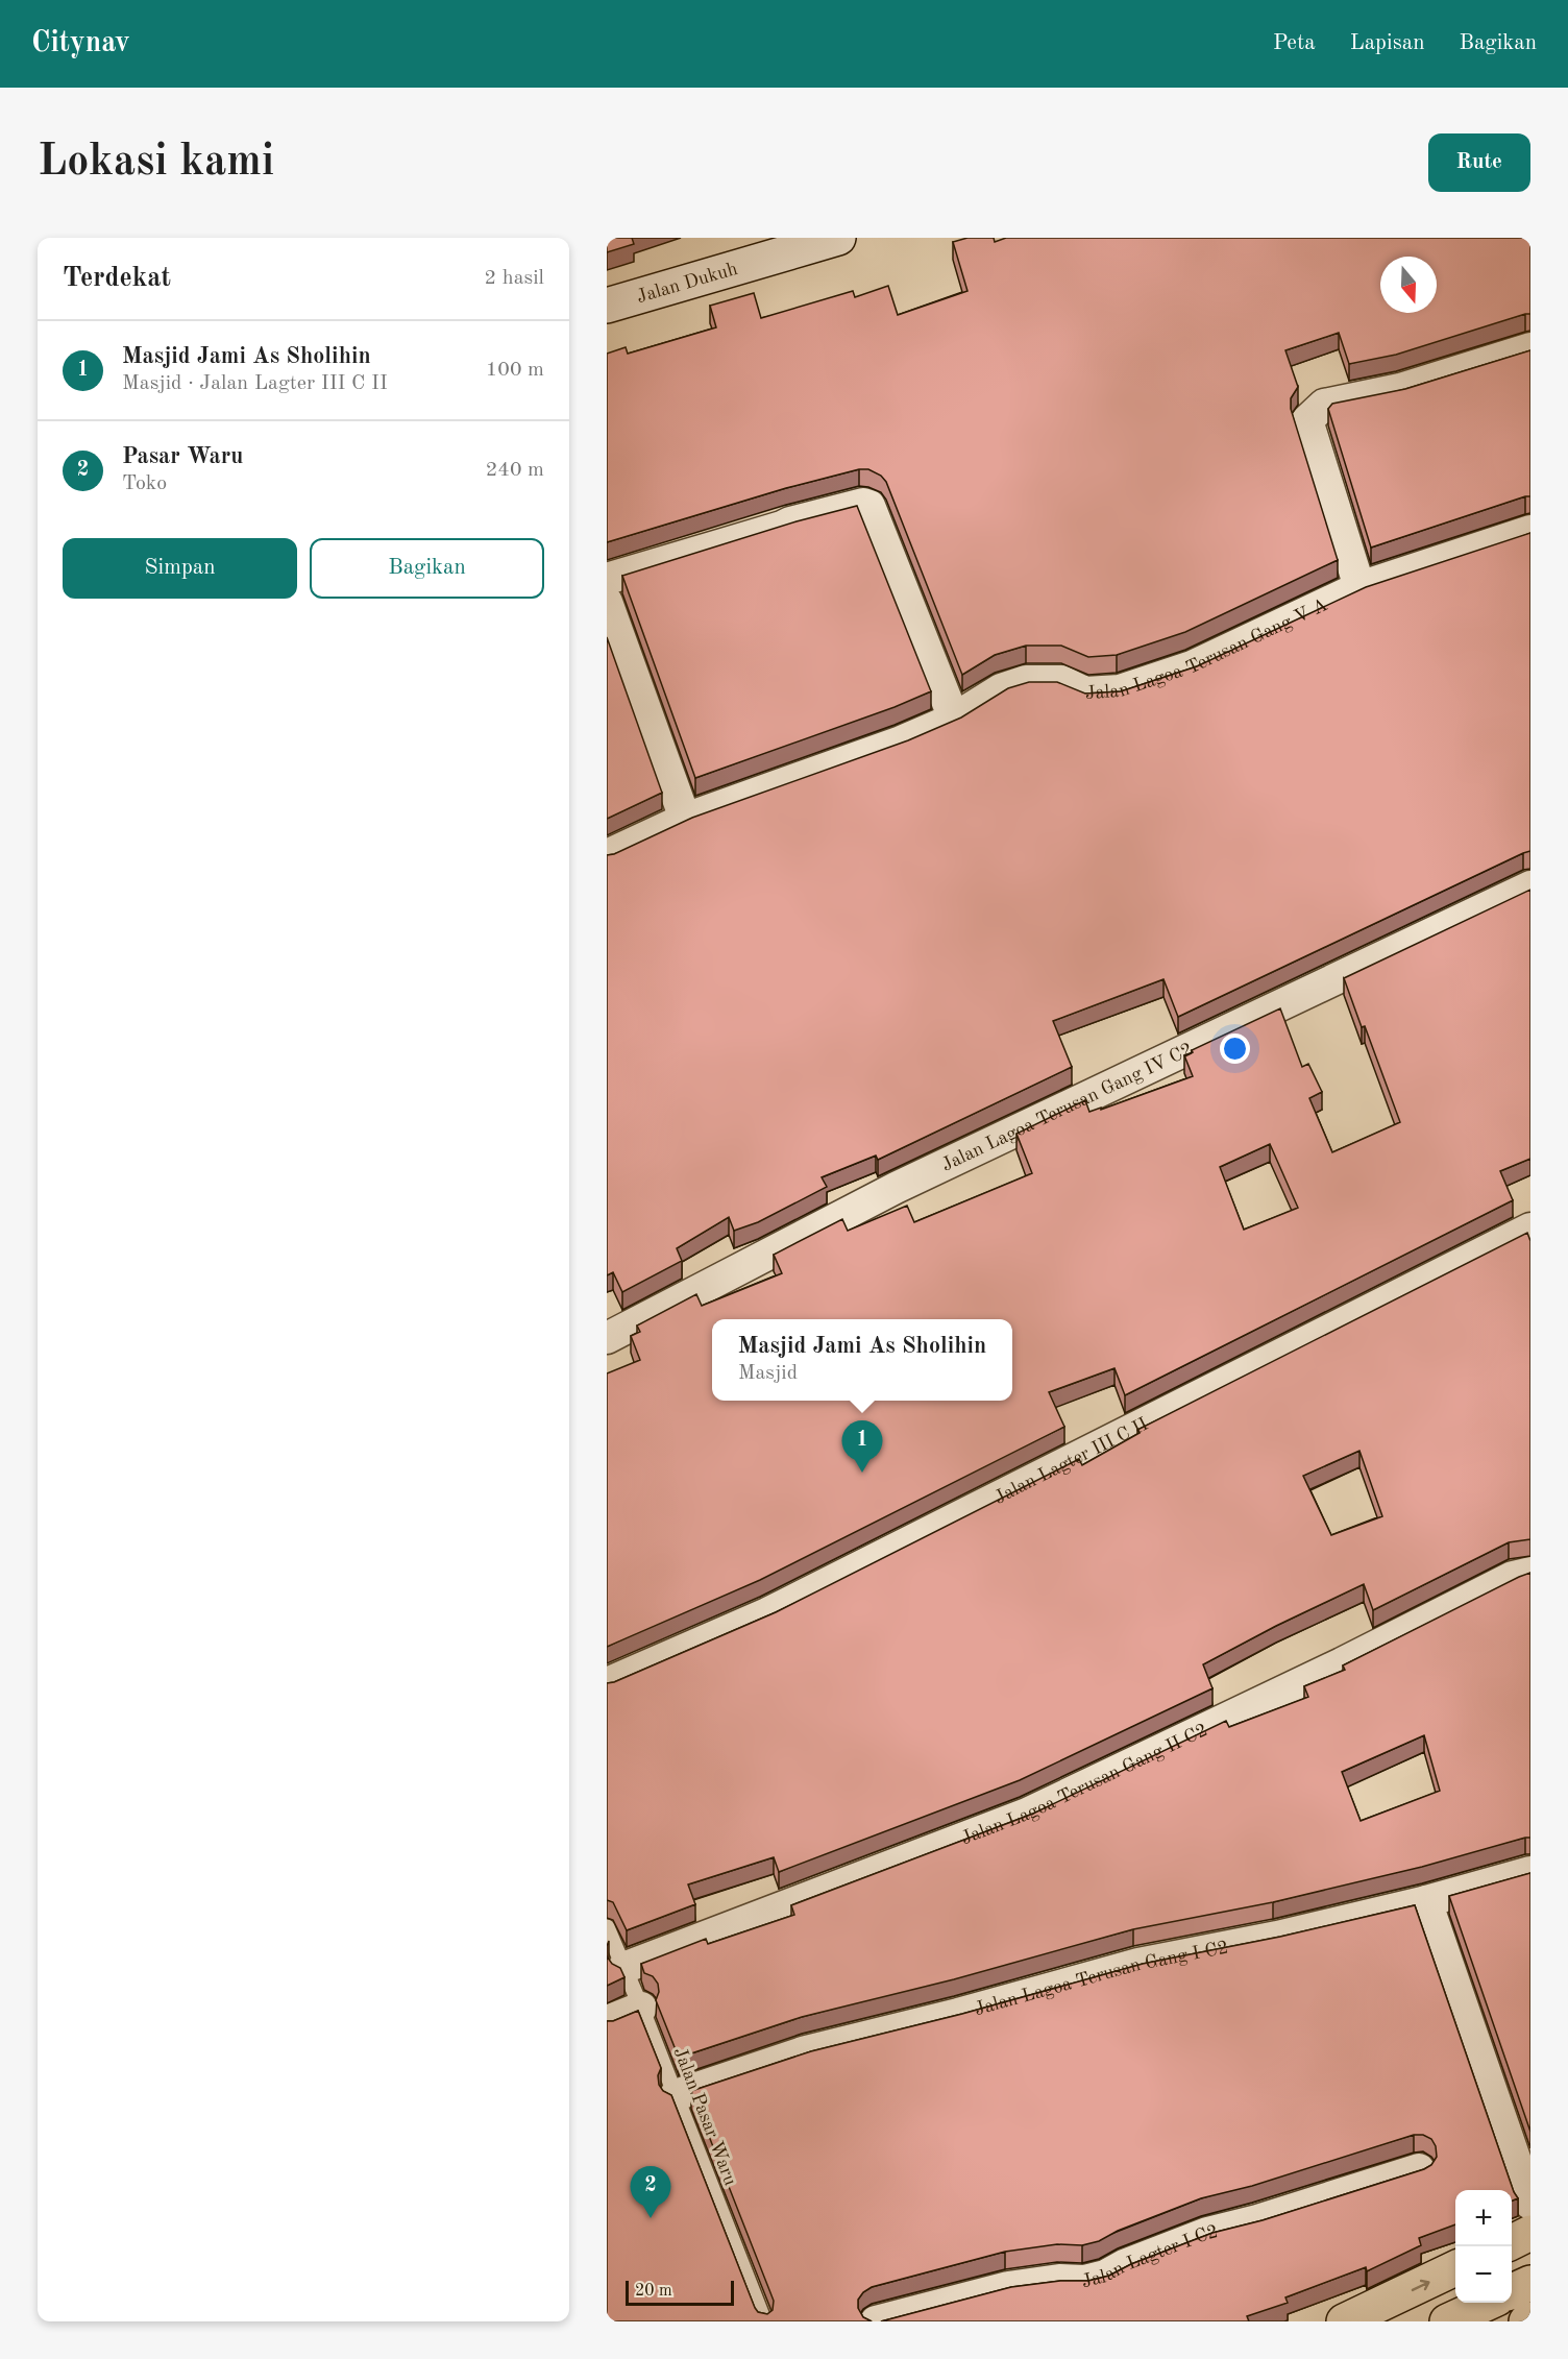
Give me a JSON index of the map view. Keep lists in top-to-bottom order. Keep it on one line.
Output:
{"streets":{"street":["Jalan Dukuh","Jalan Lagoa Terusan Gang V A","Jalan Lagoa Terusan Gang IV C2","Jalan Lagter III C II","Jalan Lagoa Terusan Gang II C2","Jalan Lagoa Terusan Gang I C2","Jalan Lagter I C2"],"lane":["Jalan Pasar Waru"]},"crossings":[["Jalan Lagoa Terusan Gang II C2","Jalan Pasar Waru"],["Jalan Lagoa Terusan Gang I C2","Jalan Pasar Waru"]],"scale_bar":"20 m","north":"bottom","page":{"header":"Citynav","nav":["Peta","Lapisan","Bagikan"],"buttons":["Rute",["Simpan","Bagikan"]],"title":"Lokasi kami","heading":["Terdekat","2 hasil"],"list":[{"mark":"1","name":"Masjid Jami As Sholihin","note":"Masjid · Jalan Lagter III C II","value":"100 m"},{"mark":"2","name":"Pasar Waru","note":"Toko","value":"240 m"}],"popup":["Masjid Jami As Sholihin","Masjid"],"pins":["1","2"],"map_buttons":["+","−"],"scale":"20 m"}}
